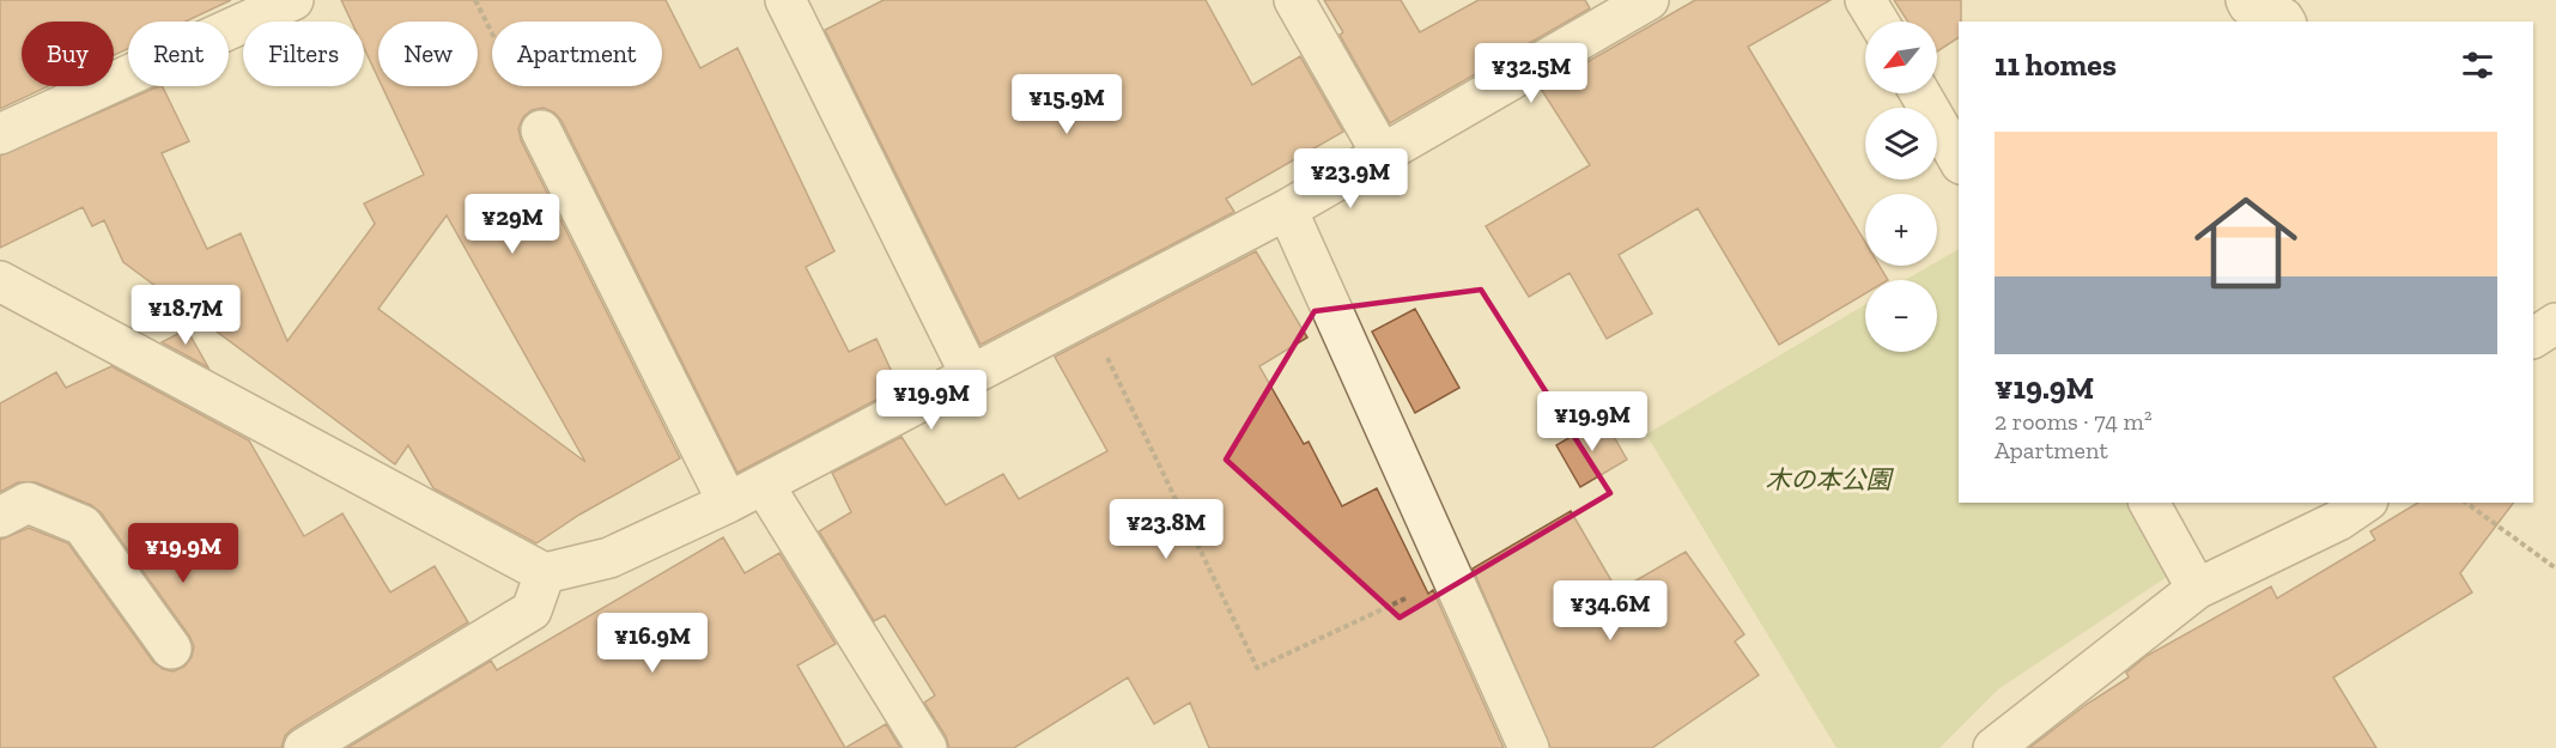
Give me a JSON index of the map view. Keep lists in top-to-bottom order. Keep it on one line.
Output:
{"parks":["木の本公園"],"north":"bottom left","page":{"map_buttons":["+","−"],"chip":["Buy","Rent","Filters","New","Apartment"],"heading":"11 homes","price":["¥32.5M","¥15.9M","¥23.9M","¥29M","¥18.7M","¥19.9M","¥19.9M","¥23.8M","¥19.9M","¥34.6M","¥16.9M"],"list":[{"name":"¥19.9M","note":"2 rooms · 74 m² · Apartment"}]}}
